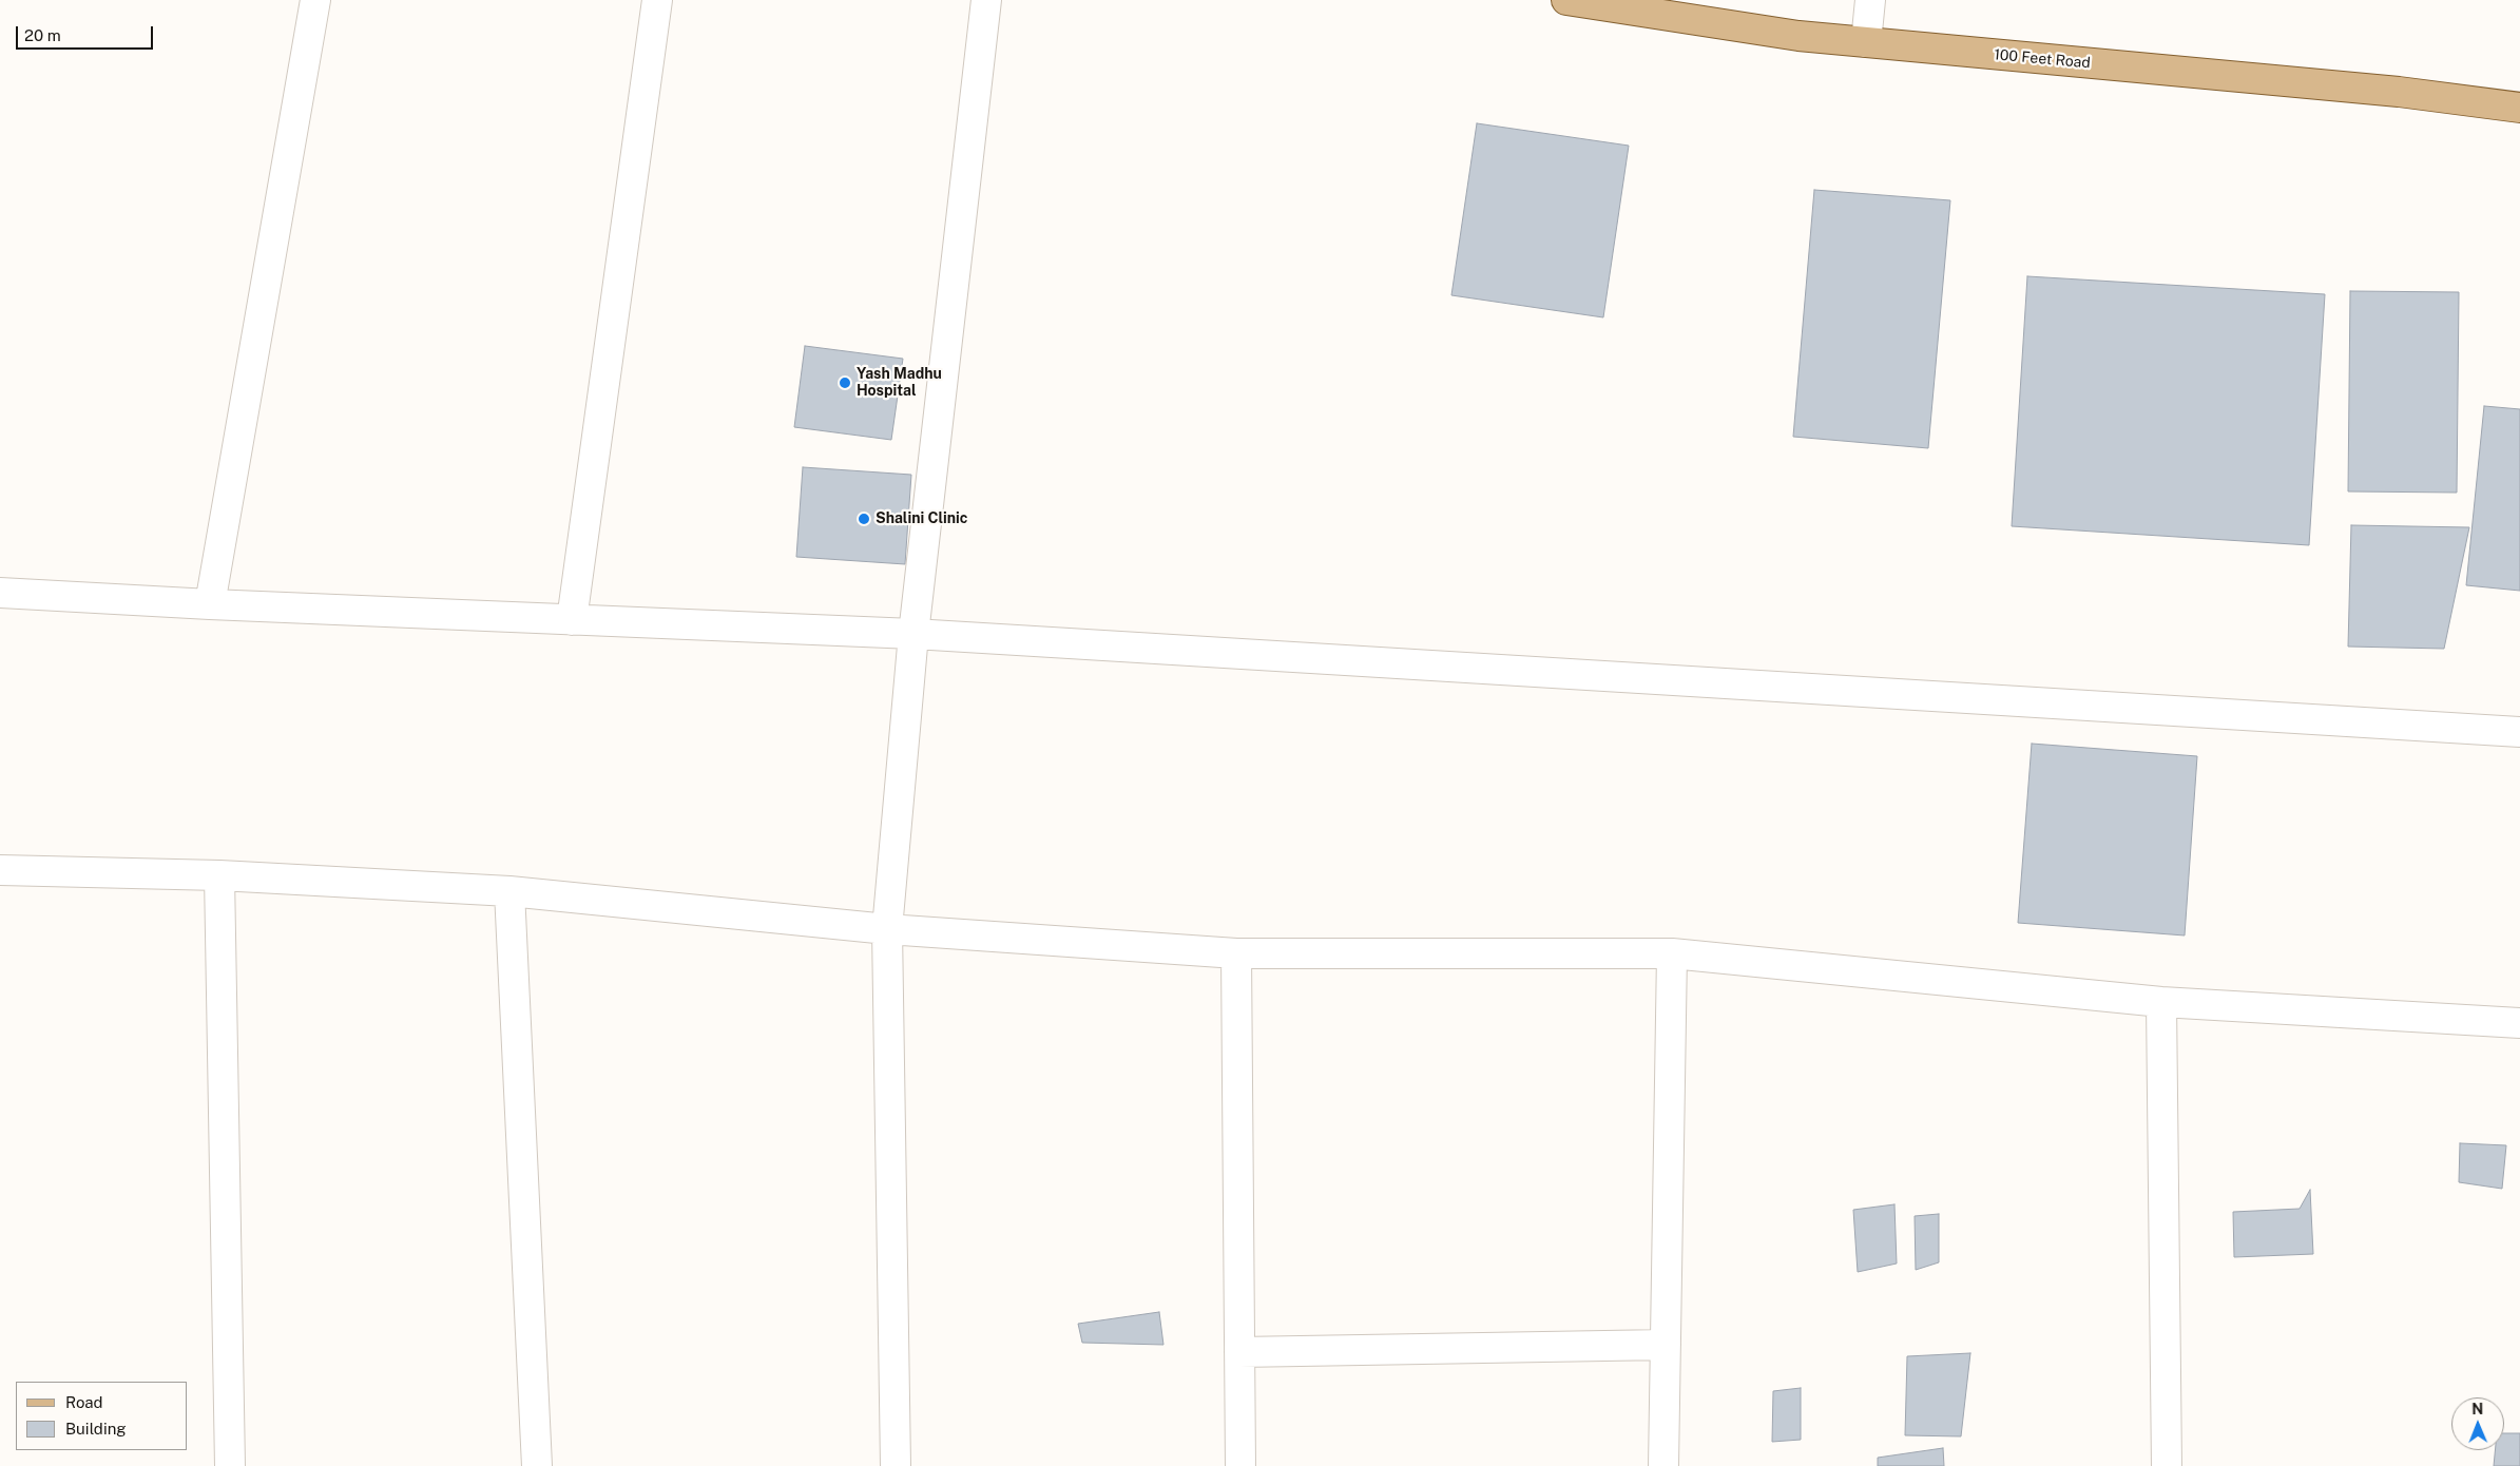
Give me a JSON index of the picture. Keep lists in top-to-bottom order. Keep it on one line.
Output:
{"streets":{"main road":["100 Feet Road"]},"places":["Yash Madhu Hospital","Shalini Clinic"],"legend":["Road","Building"],"scale_bar":"20 m","north":"top"}
